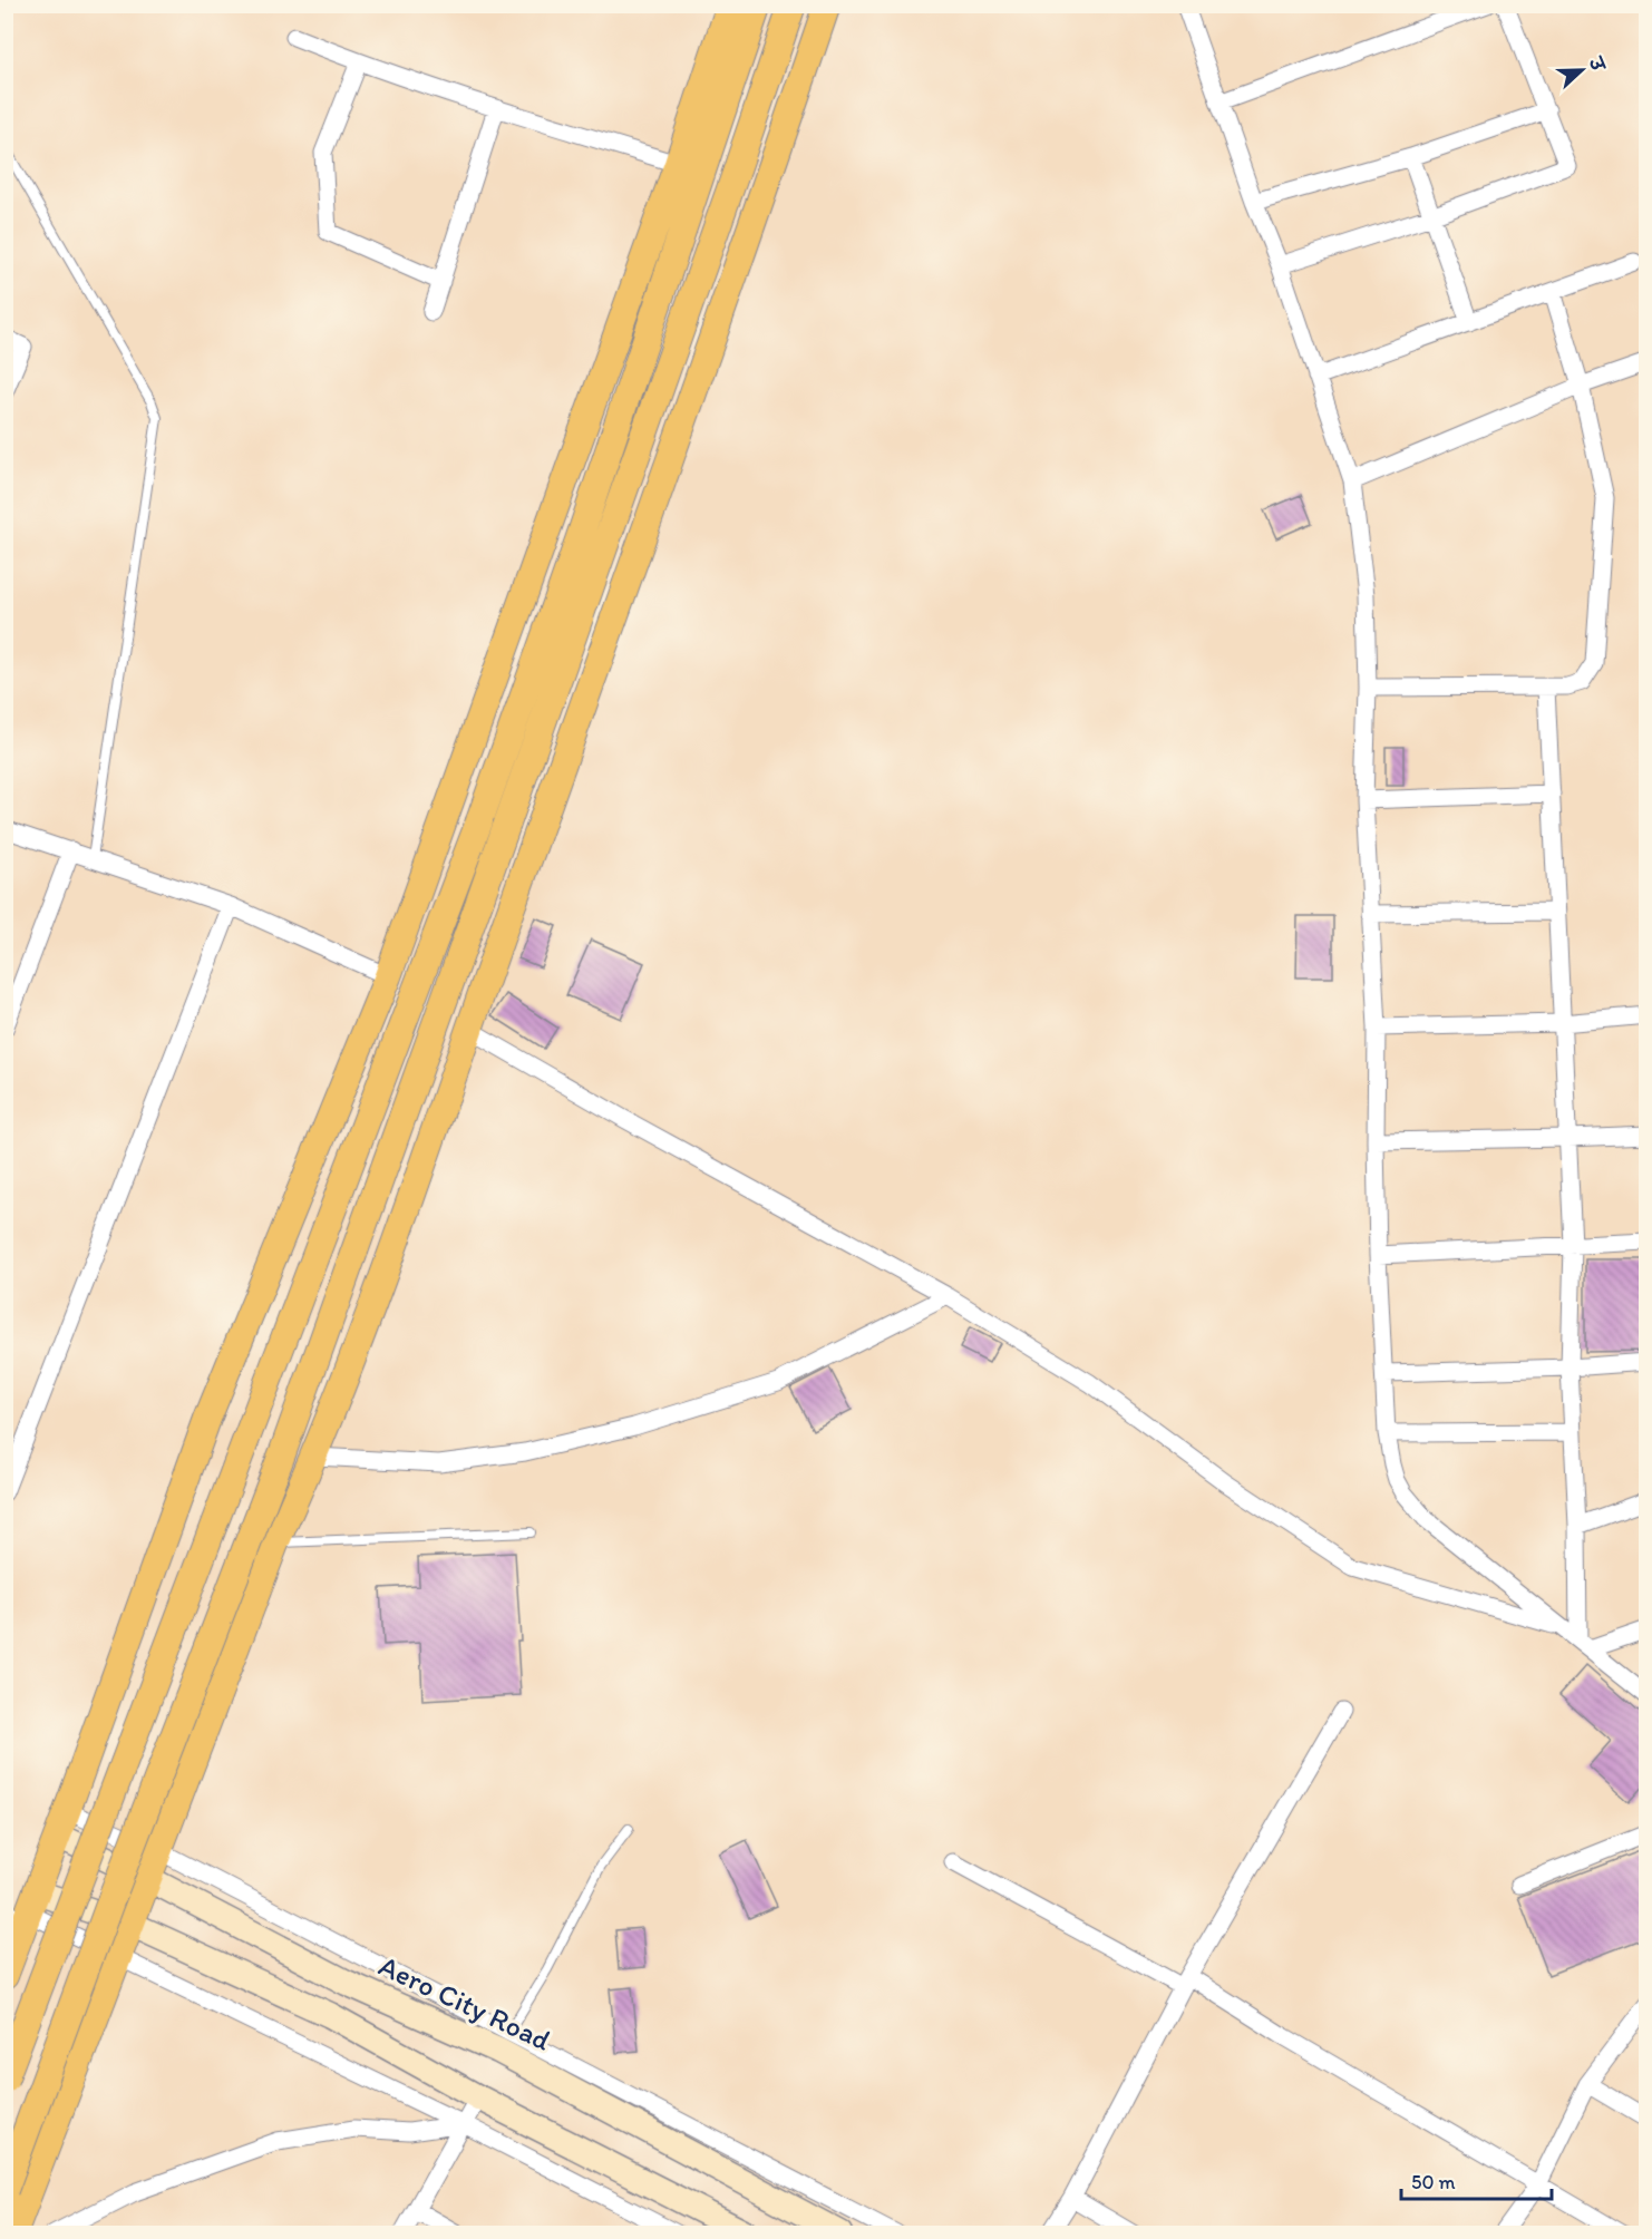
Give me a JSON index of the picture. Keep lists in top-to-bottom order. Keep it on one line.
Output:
{"streets":{"street":["Aero City Road"]},"scale_bar":"50 m","north":"right"}
